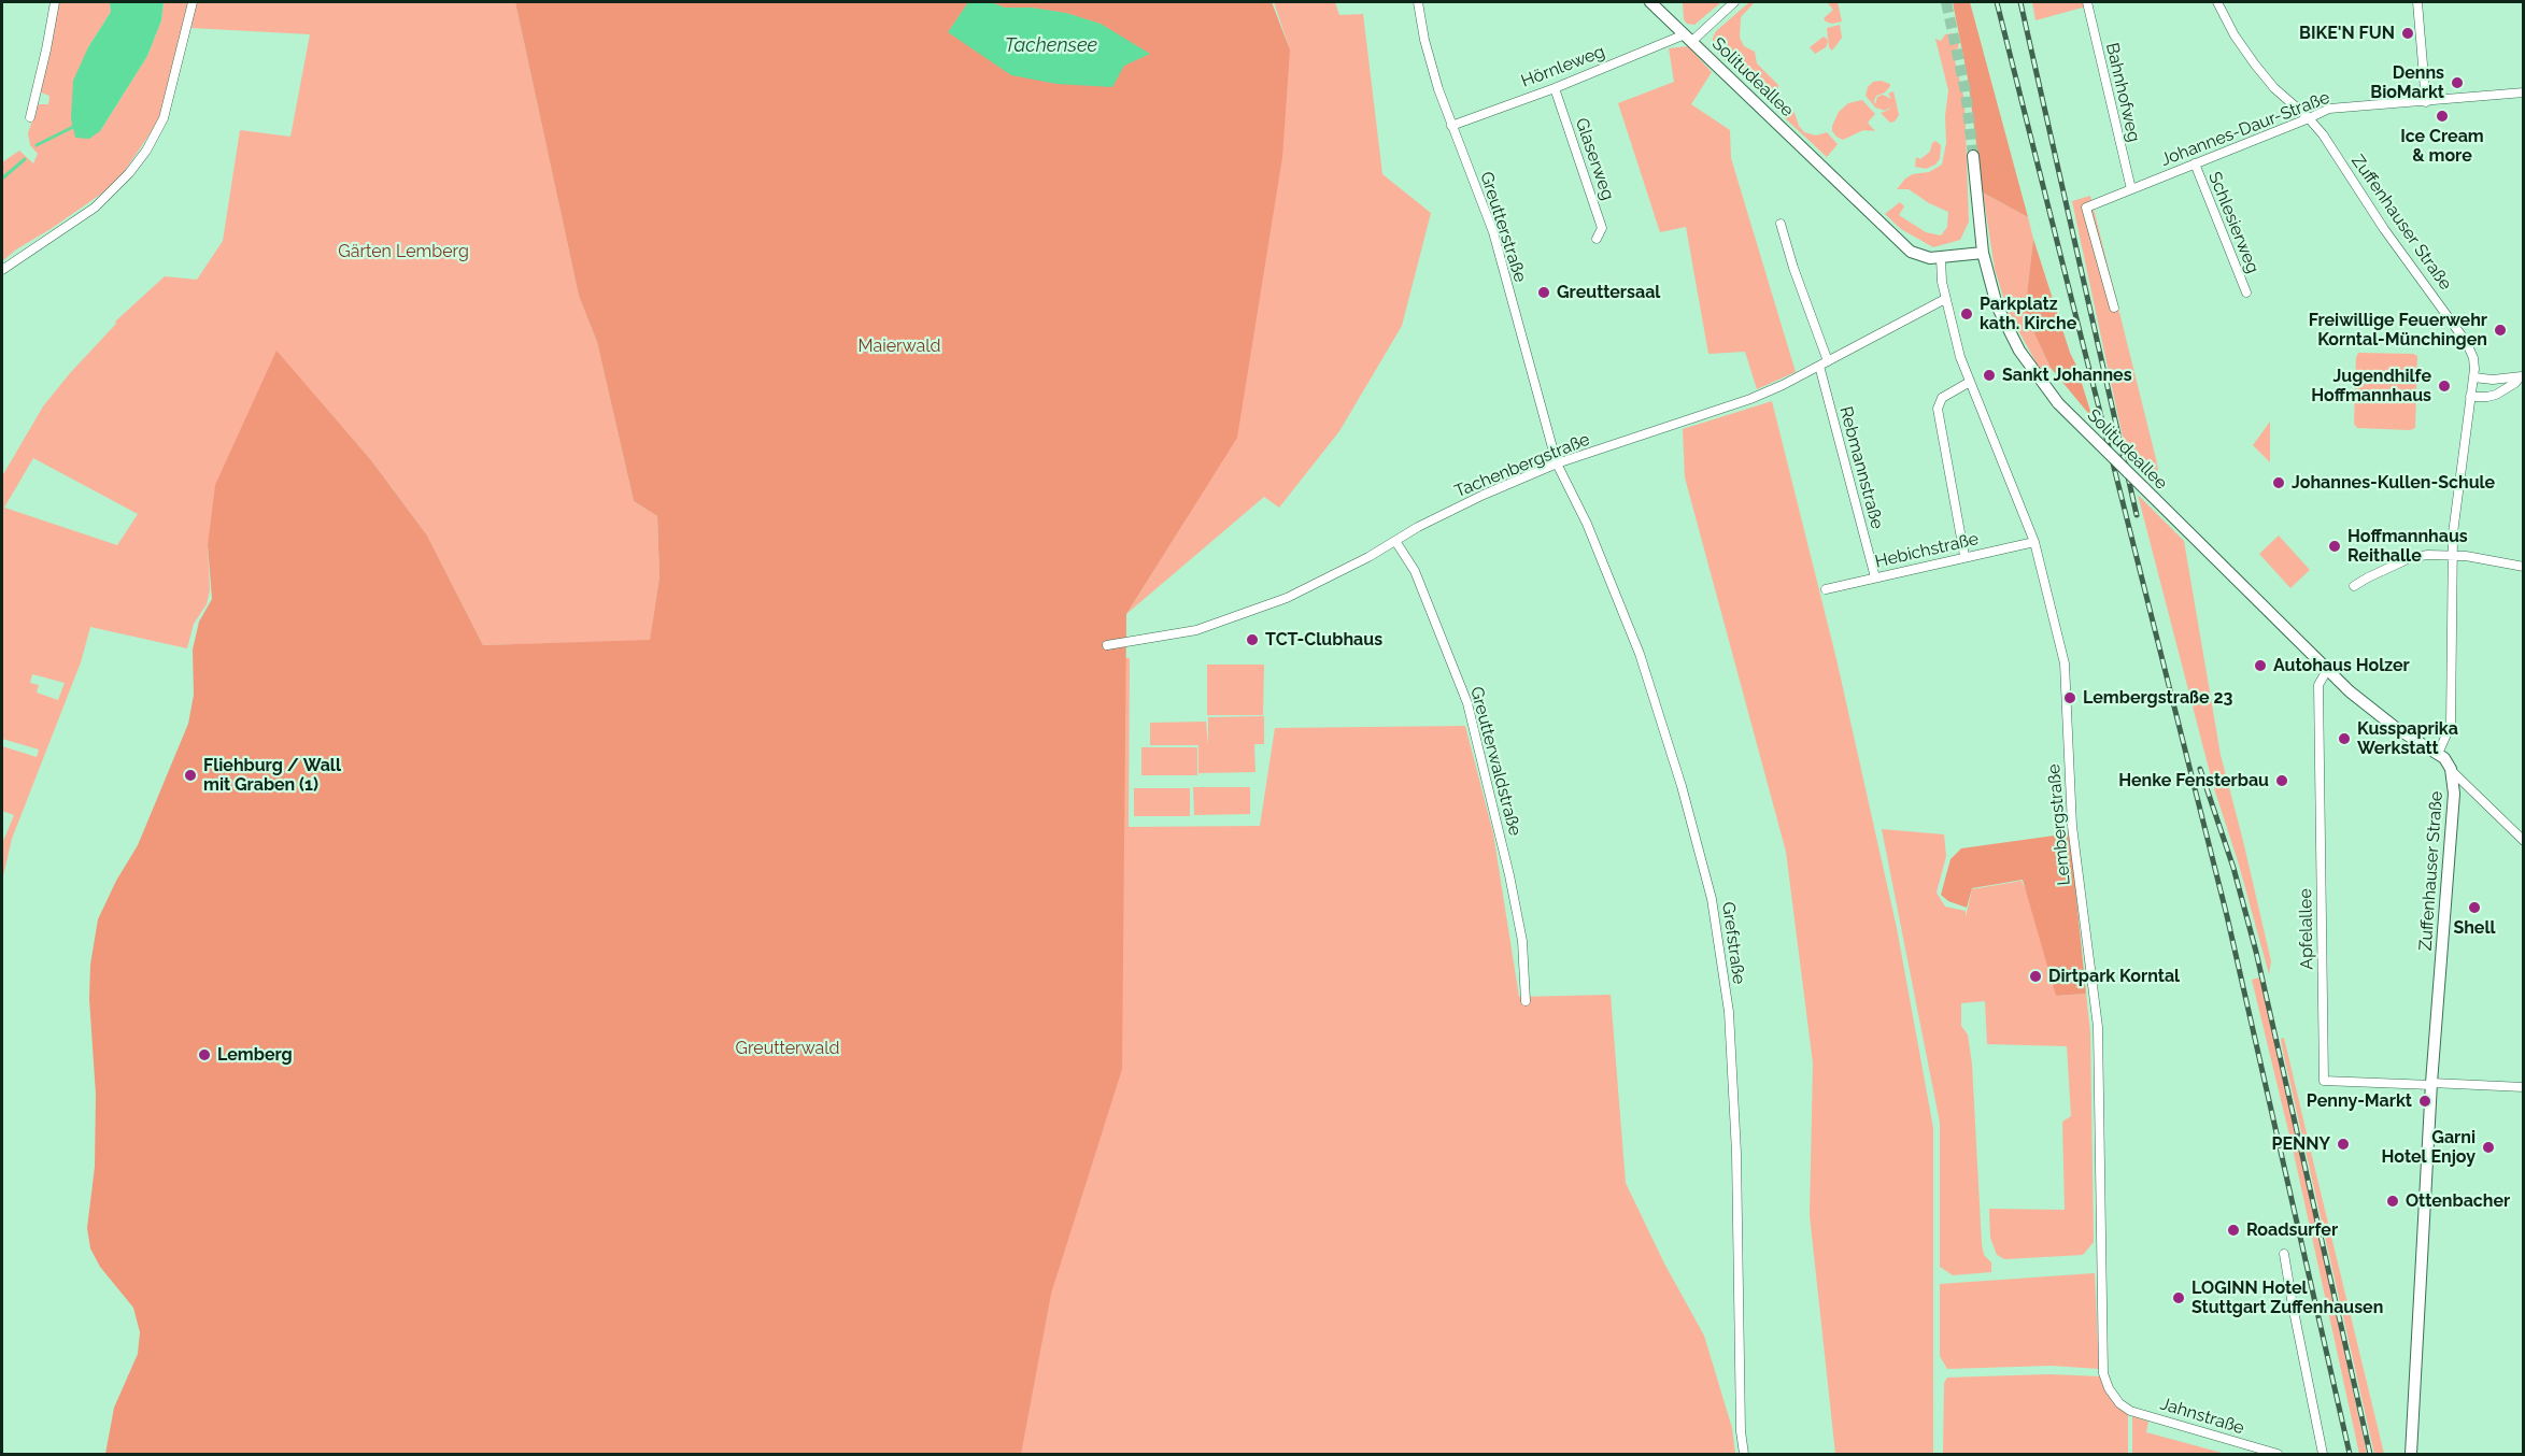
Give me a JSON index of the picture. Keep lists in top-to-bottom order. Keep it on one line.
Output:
{"streets":{"main road":["Solitudeallee","Zuffenhauser Straße"],"street":["Hörnleweg","Bahnhofweg","Johannes-Daur-Straße","Glaserweg","Schlesierweg","Greutterstraße","Tachenbergstraße","Rebmannstraße","Hebichstraße","Greutterwaldstraße","Lembergstraße","Apfelallee","Grefstraße","Jahnstraße"]},"crossings":[["Hörnleweg","Solitudeallee"],["Hörnleweg","Glaserweg"],["Hörnleweg","Greutterstraße"],["Solitudeallee","Zuffenhauser Straße"],["Solitudeallee","Lembergstraße"],["Solitudeallee","Apfelallee"],["Bahnhofweg","Johannes-Daur-Straße"],["Johannes-Daur-Straße","Schlesierweg"],["Johannes-Daur-Straße","Zuffenhauser Straße"],["Zuffenhauser Straße","Apfelallee"],["Greutterstraße","Tachenbergstraße"],["Greutterstraße","Grefstraße"],["Tachenbergstraße","Rebmannstraße"],["Tachenbergstraße","Greutterwaldstraße"],["Tachenbergstraße","Lembergstraße"],["Tachenbergstraße","Grefstraße"],["Rebmannstraße","Hebichstraße"],["Hebichstraße","Lembergstraße"],["Lembergstraße","Jahnstraße"]],"water":["Tachensee"],"parks":["Gärten Lemberg","Maierwald","Greutterwald"],"places":["BIKE'N FUN","Denns BioMarkt","Ice Cream & more","Greuttersaal","Parkplatz kath. Kirche","Freiwillige Feuerwehr Korntal-Münchingen","Sankt Johannes","Jugendhilfe Hoffmannhaus","Johannes-Kullen-Schule","Hoffmannhaus Reithalle","TCT-Clubhaus","Autohaus Holzer","Lembergstraße 23","Kusspaprika Werkstatt","Fliehburg / Wall mit Graben (1)","Henke Fensterbau","Shell","Dirtpark Korntal","Lemberg","Penny-Markt","PENNY","Garni Hotel Enjoy","Ottenbacher","Roadsurfer","LOGINN Hotel Stuttgart Zuffenhausen"]}
